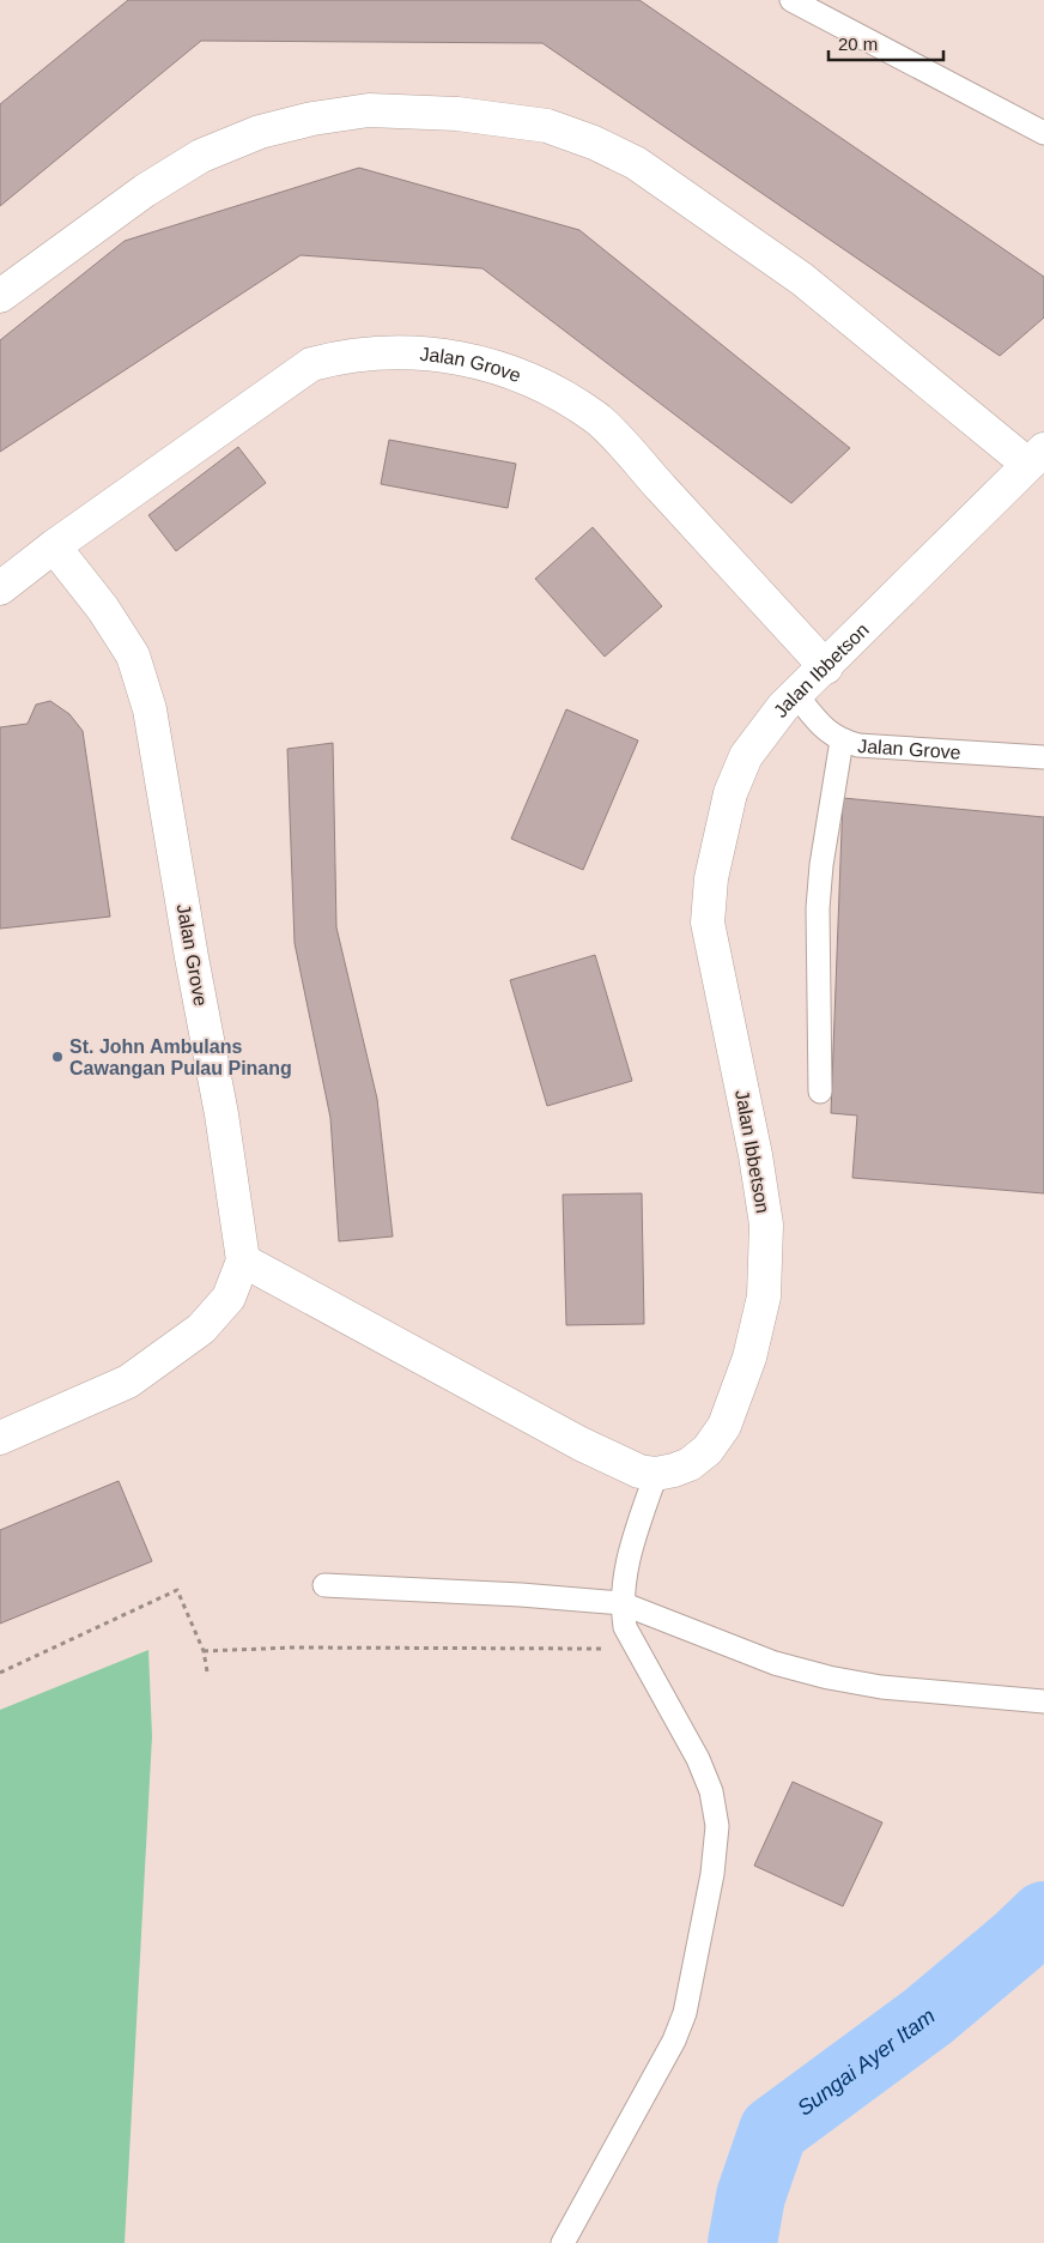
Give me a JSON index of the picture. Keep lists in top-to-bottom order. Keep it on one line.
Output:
{"streets":{"street":["Jalan Grove","Jalan Ibbetson"]},"crossings":[["Jalan Grove","Jalan Ibbetson"]],"water":["Sungai Ayer Itam"],"places":["St. John Ambulans Cawangan Pulau Pinang"],"scale_bar":"20 m"}
